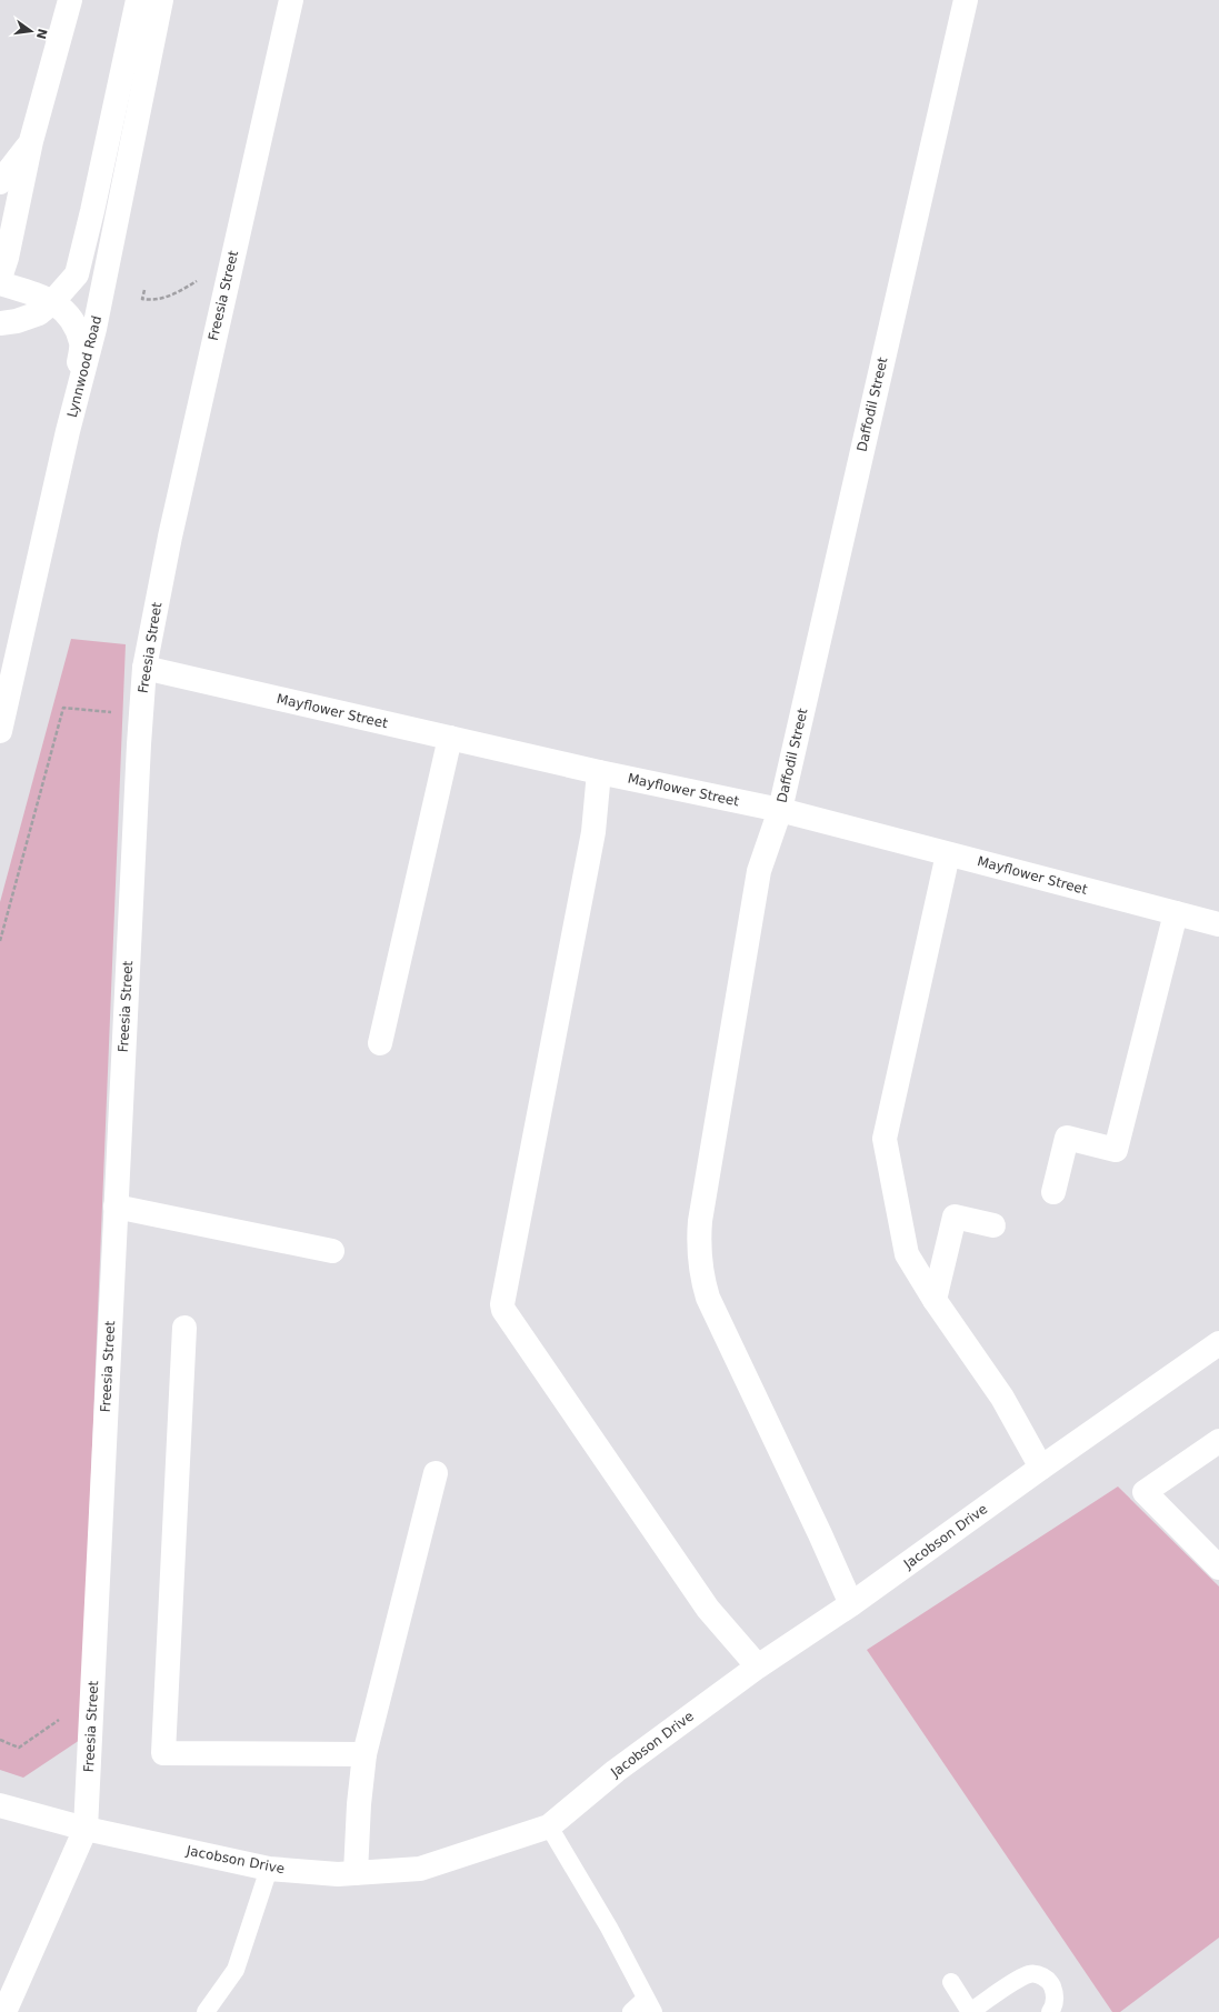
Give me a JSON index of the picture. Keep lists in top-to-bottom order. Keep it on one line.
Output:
{"streets":{"street":["Freesia Street","Lynnwood Road","Daffodil Street","Mayflower Street","Jacobson Drive"]},"crossings":[["Freesia Street","Mayflower Street"],["Freesia Street","Jacobson Drive"],["Daffodil Street","Mayflower Street"],["Daffodil Street","Jacobson Drive"]],"north":"right"}
